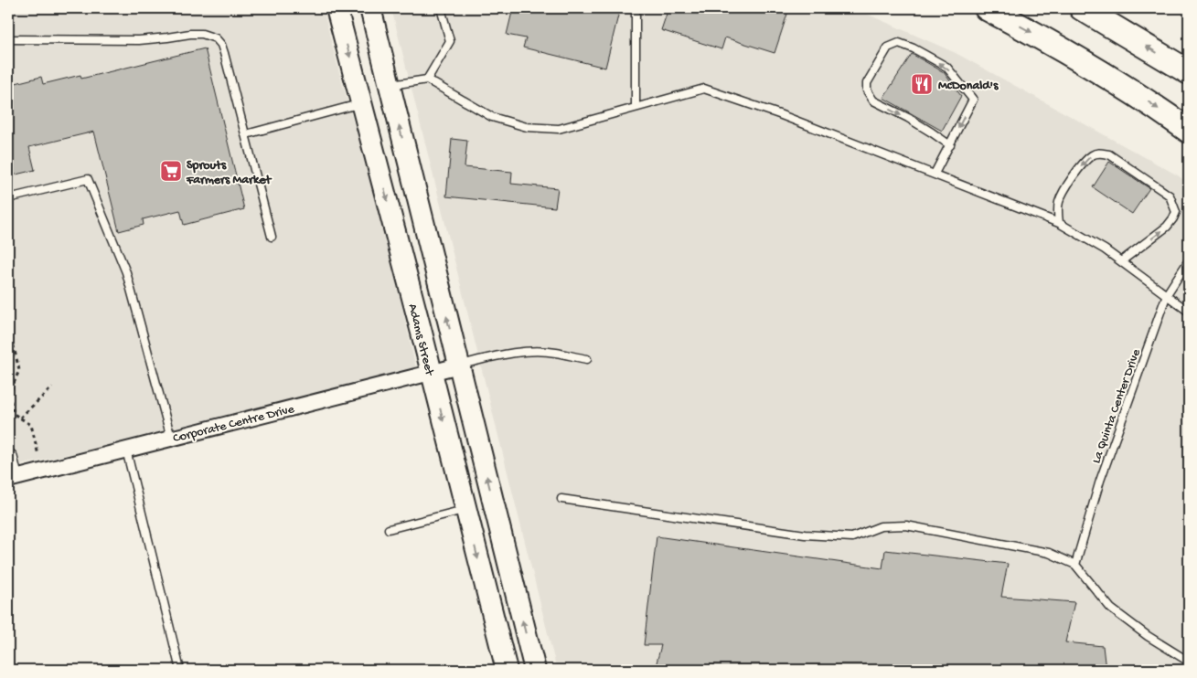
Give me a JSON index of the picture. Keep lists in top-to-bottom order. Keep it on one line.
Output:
{"streets":{"street":["Adams Street","Corporate Centre Drive"],"lane":["La Quinta Center Drive"]},"crossings":[["Adams Street","Corporate Centre Drive"]],"places":{"restaurant":["McDonald's"],"supermarket":["Sprouts Farmers Market"]}}
